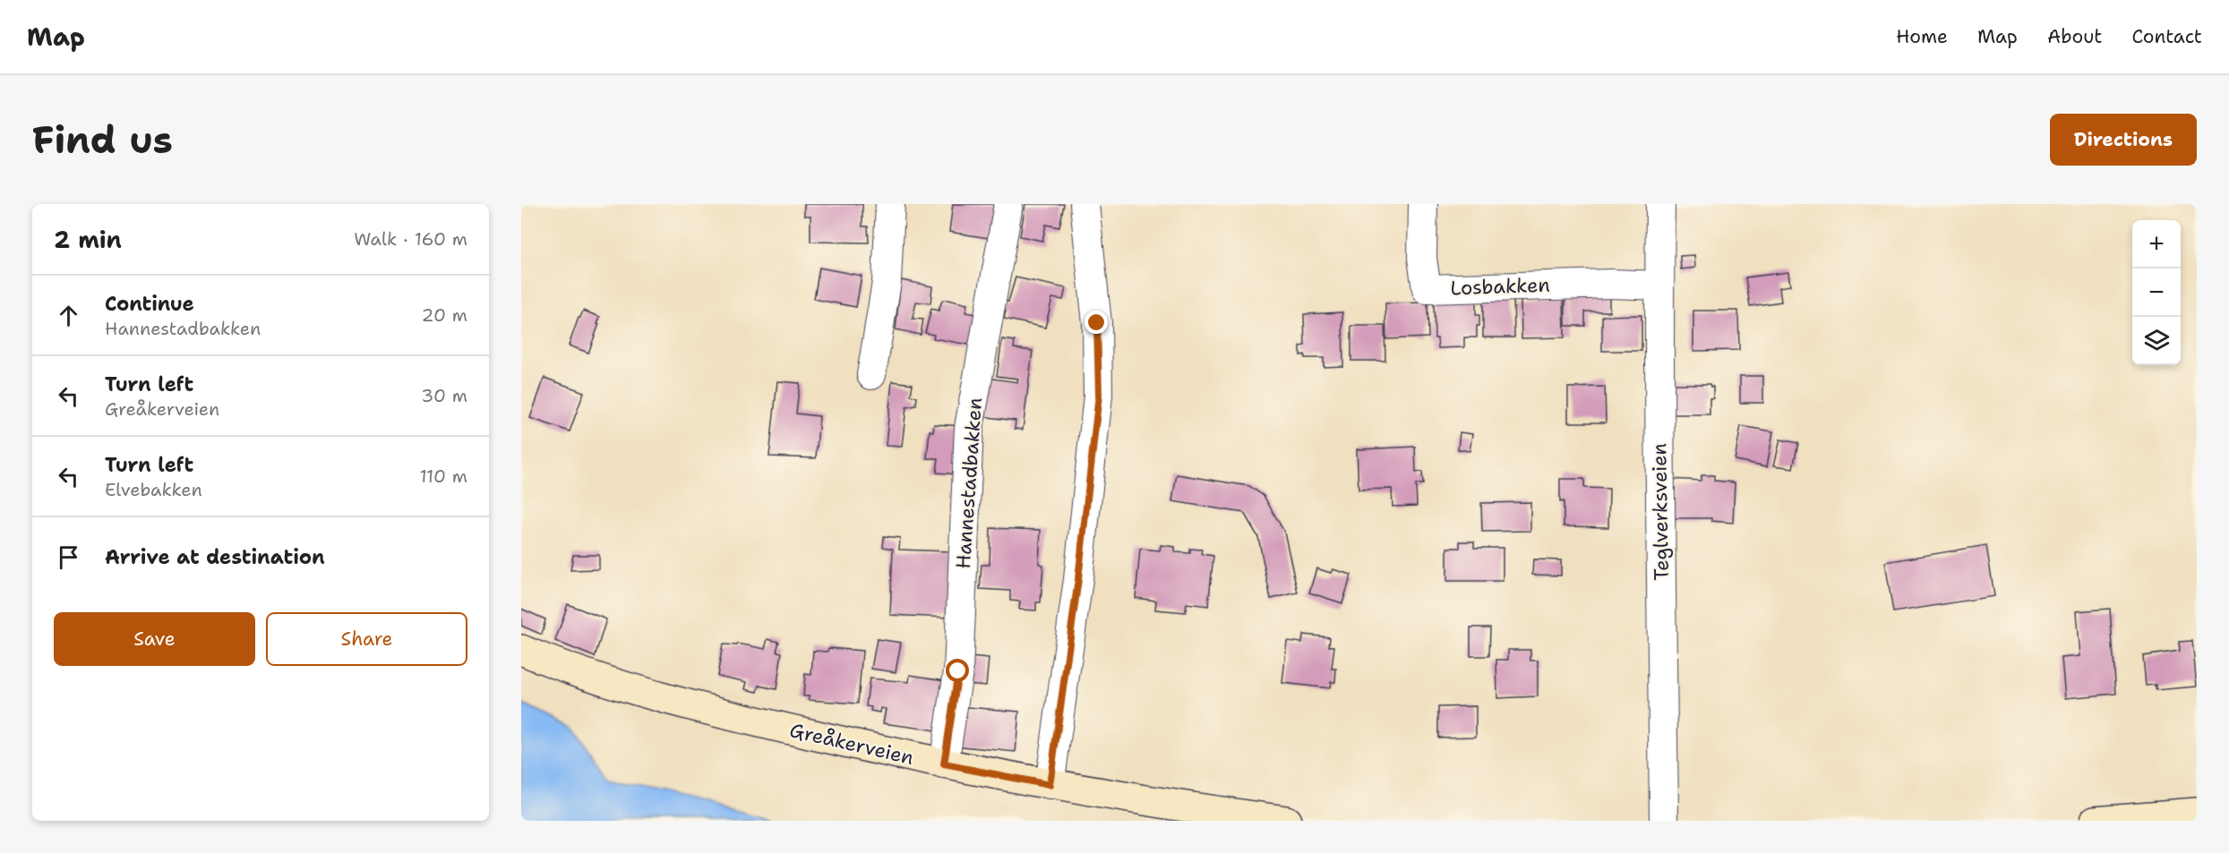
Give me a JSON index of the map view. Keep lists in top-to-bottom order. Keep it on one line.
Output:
{"streets":{"main road":["Greåkerveien"],"street":["Losbakken","Hannestadbakken","Teglverksveien"]},"crossings":[["Losbakken","Teglverksveien"],["Hannestadbakken","Greåkerveien"]],"page":{"header":"Map","nav":["Home","Map","About","Contact"],"buttons":["Directions",["Save","Share"]],"title":"Find us","heading":["2 min","Walk · 160 m"],"map_buttons":["+","−"],"list":[["Continue","Hannestadbakken","20 m"],["Turn left","Greåkerveien","30 m"],["Turn left","Elvebakken","110 m"],"Arrive at destination"]}}
